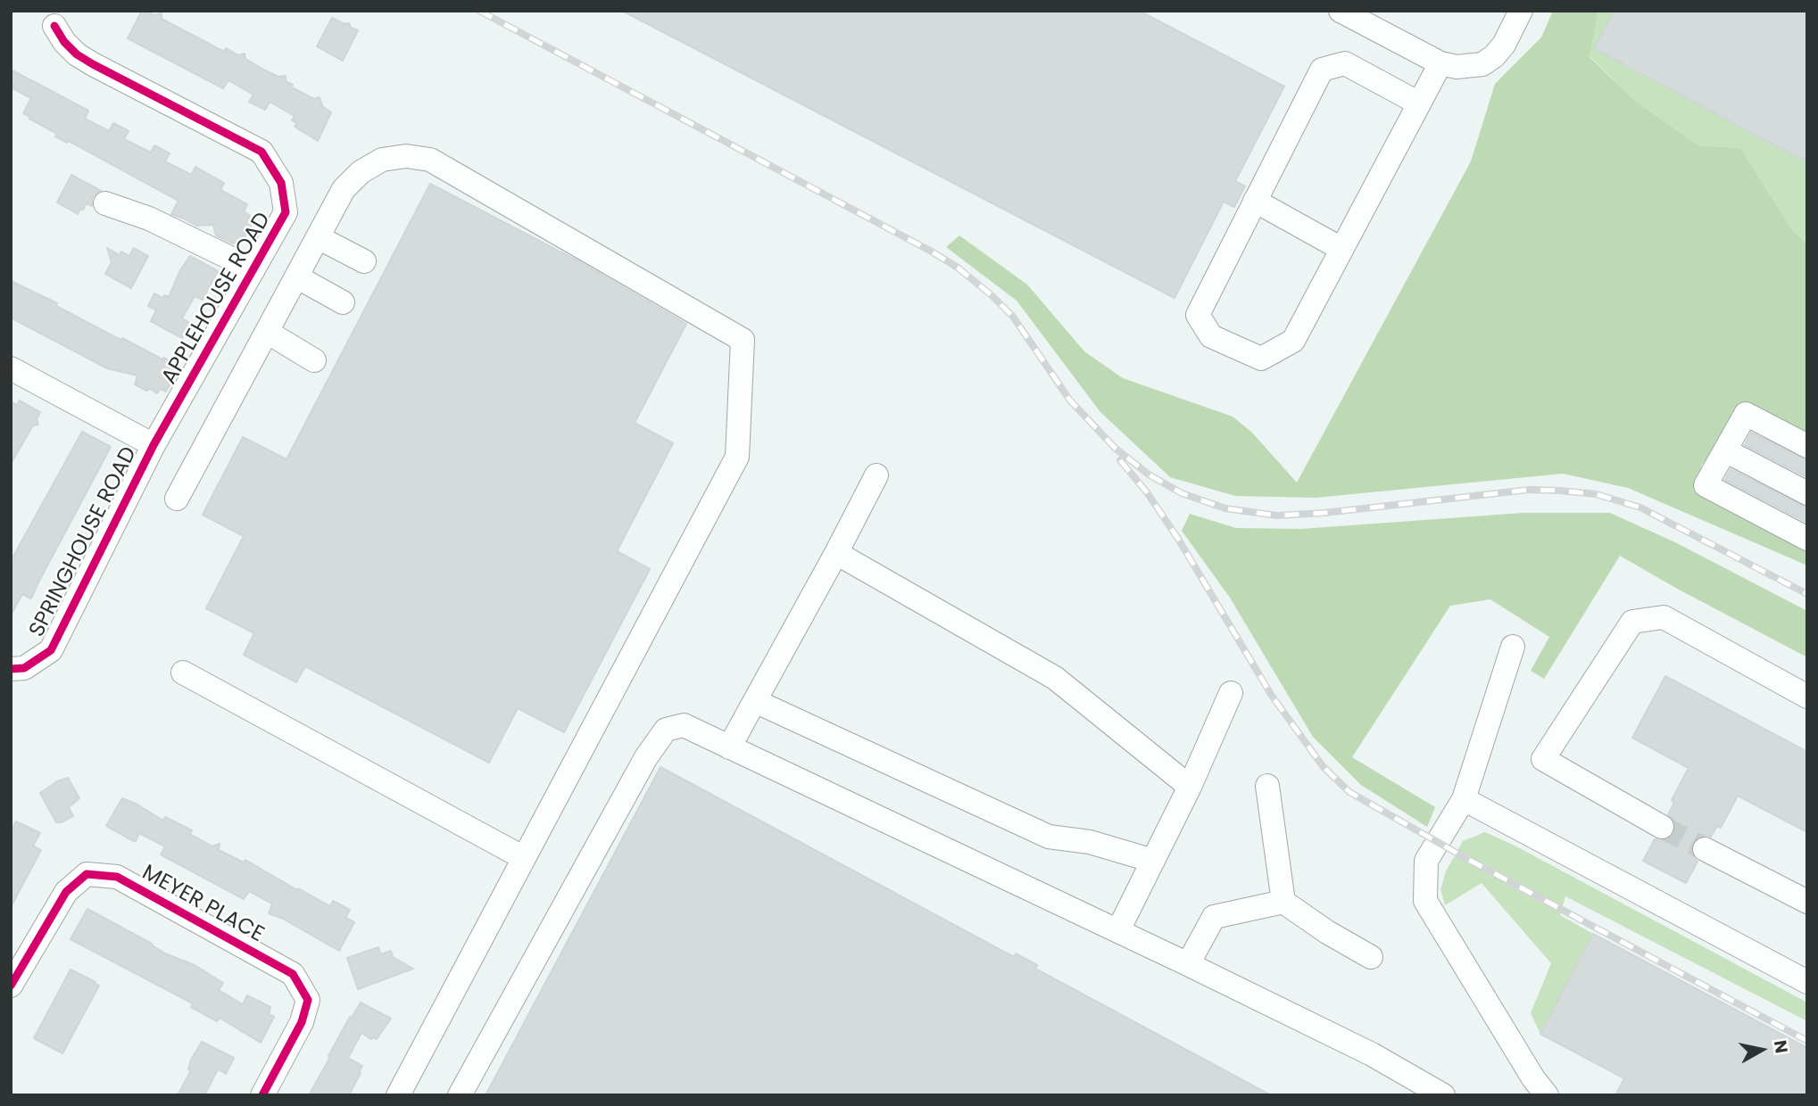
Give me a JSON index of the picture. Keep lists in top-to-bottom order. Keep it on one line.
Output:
{"streets":{"street":["APPLEHOUSE ROAD","SPRINGHOUSE ROAD","MEYER PLACE"]},"crossings":[["APPLEHOUSE ROAD","SPRINGHOUSE ROAD"]],"north":"right"}
